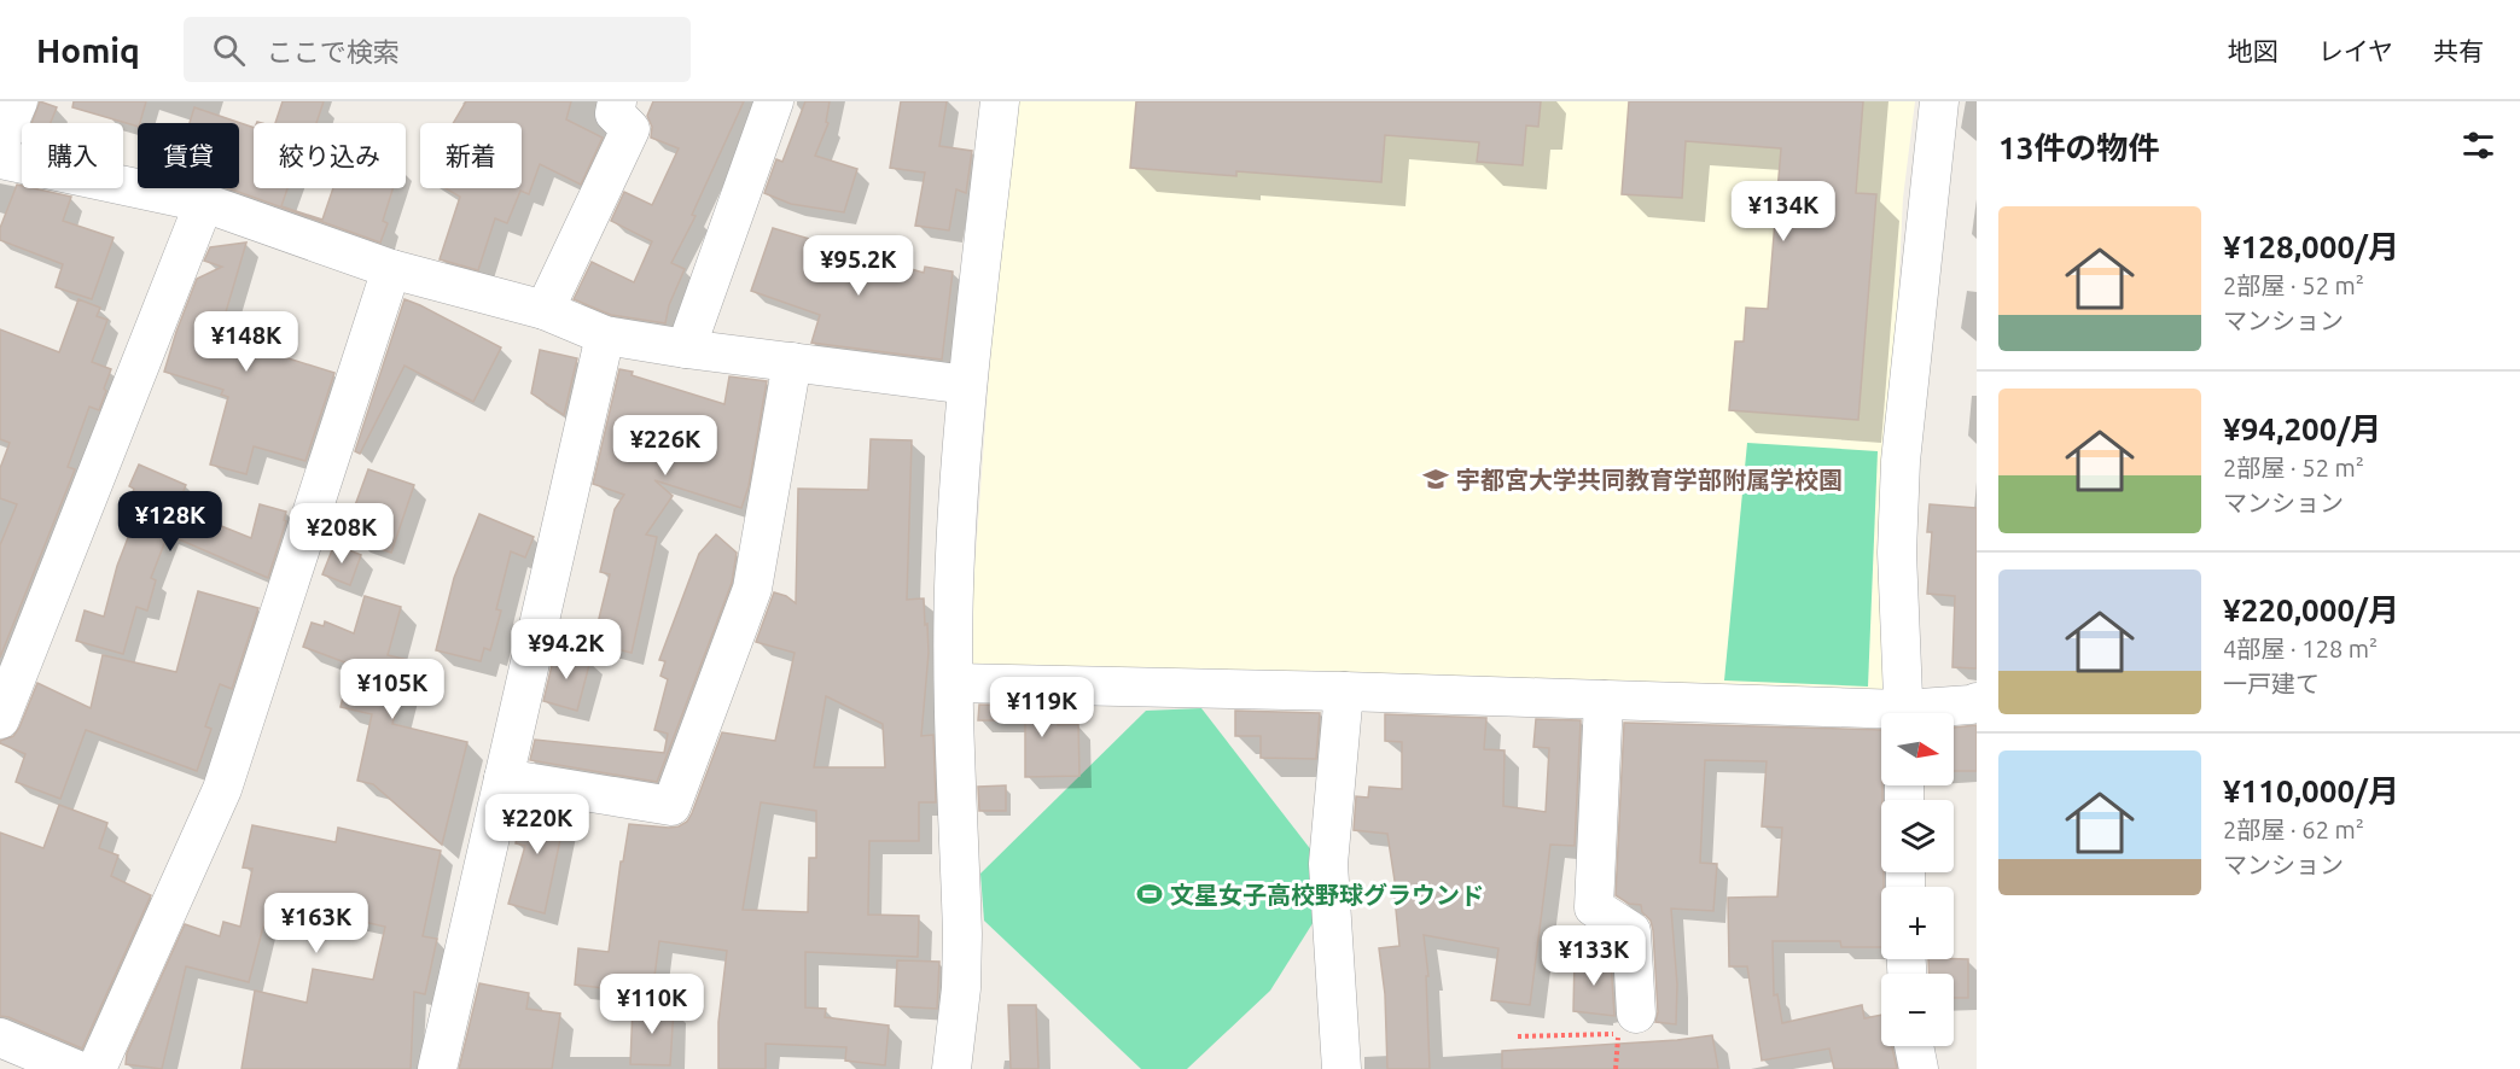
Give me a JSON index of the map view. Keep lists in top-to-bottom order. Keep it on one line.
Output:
{"places":{"school or university":["宇都宮大学共同教育学部附属学校園"],"sports":["文星女子高校野球グラウンド"]},"north":"right","page":{"header":"Homiq","search":"ここで検索","nav":["地図","レイヤ","共有"],"heading":"13件の物件","chip":["購入","賃貸","絞り込み","新着"],"price":["¥134K","¥95.2K","¥148K","¥226K","¥128K","¥208K","¥94.2K","¥105K","¥119K","¥220K","¥163K","¥133K","¥110K"],"list":[{"name":"¥128,000/月","note":"2部屋 · 52 m² · マンション"},{"name":"¥94,200/月","note":"2部屋 · 52 m² · マンション"},{"name":"¥220,000/月","note":"4部屋 · 128 m² · 一戸建て"},{"name":"¥110,000/月","note":"2部屋 · 62 m² · マンション"}],"map_buttons":["+","−"]}}
